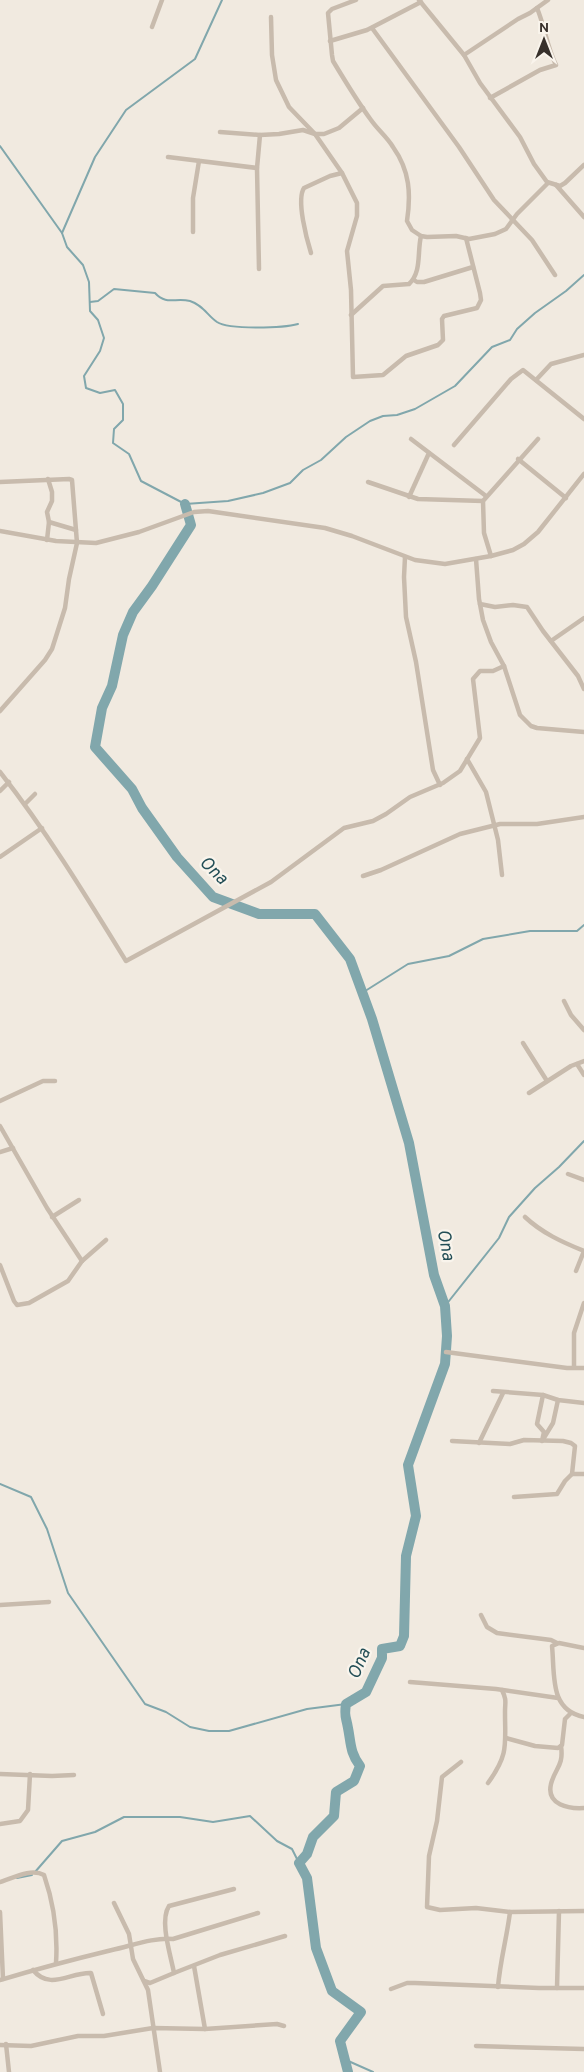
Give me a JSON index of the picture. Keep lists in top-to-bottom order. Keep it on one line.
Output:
{"water":["Ona"],"north":"top"}
